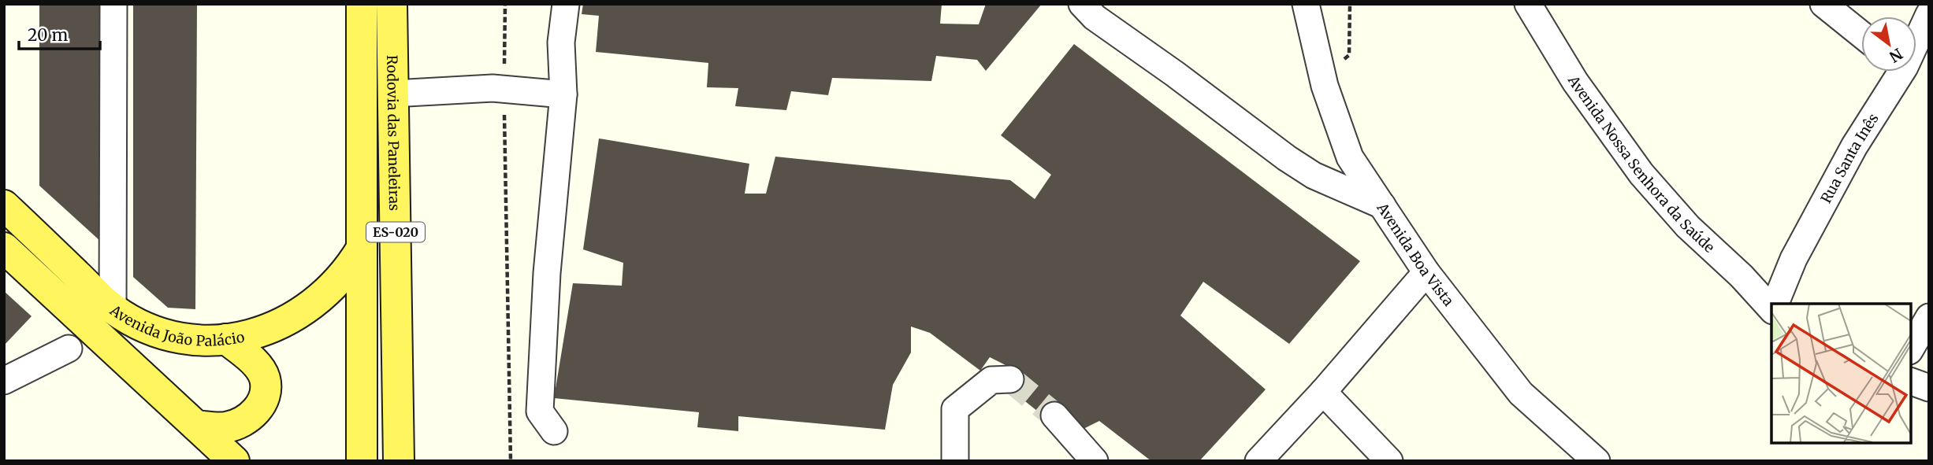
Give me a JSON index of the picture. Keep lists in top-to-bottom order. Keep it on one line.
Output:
{"streets":{"main road":["Rodovia das Paneleiras","ES-020","Avenida João Palácio"],"street":["Rua Santa Inês","Avenida Nossa Senhora da Saúde","Avenida Boa Vista"]},"crossings":[["ES-020","Avenida João Palácio"]],"scale_bar":"20 m","north":"bottom right"}
